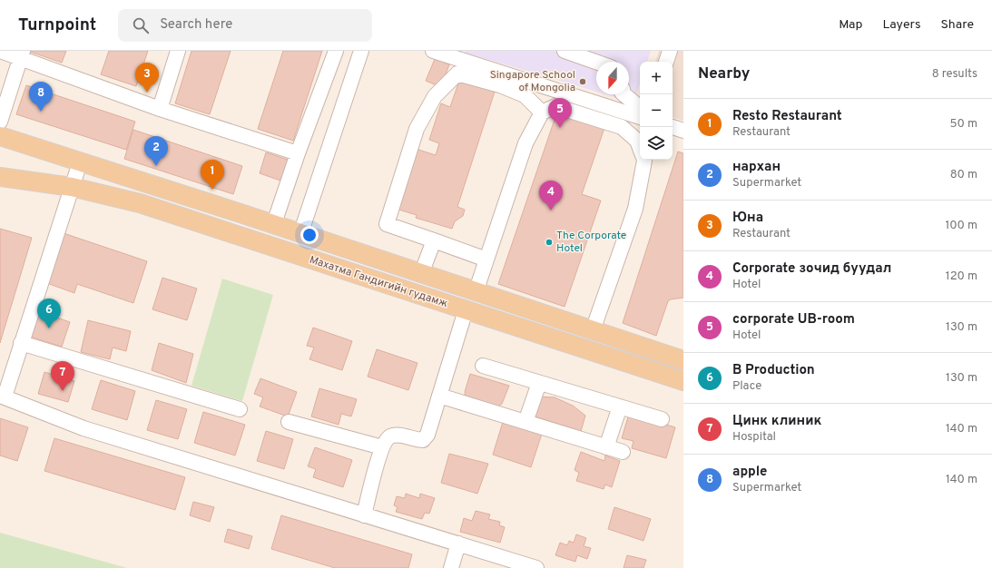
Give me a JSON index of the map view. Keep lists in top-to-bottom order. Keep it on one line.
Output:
{"streets":{"main road":["Махатма Гандигийн гудамж"]},"places":["Singapore School of Mongolia","The Corporate Hotel"],"north":"bottom","page":{"header":"Turnpoint","search":"Search here","nav":["Map","Layers","Share"],"heading":["Nearby","8 results"],"map_buttons":["+","−"],"pins":["3","8","5","2","1","4","6","7"],"list":[{"mark":"1","name":"Resto Restaurant","note":"Restaurant","value":"50 m"},{"mark":"2","name":"нархан","note":"Supermarket","value":"80 m"},{"mark":"3","name":"Юна","note":"Restaurant","value":"100 m"},{"mark":"4","name":"Corporate зочид буудал","note":"Hotel","value":"120 m"},{"mark":"5","name":"corporate UB-room","note":"Hotel","value":"130 m"},{"mark":"6","name":"B Production","note":"Place","value":"130 m"},{"mark":"7","name":"Цинк клиник","note":"Hospital","value":"140 m"},{"mark":"8","name":"apple","note":"Supermarket","value":"140 m"}]}}
